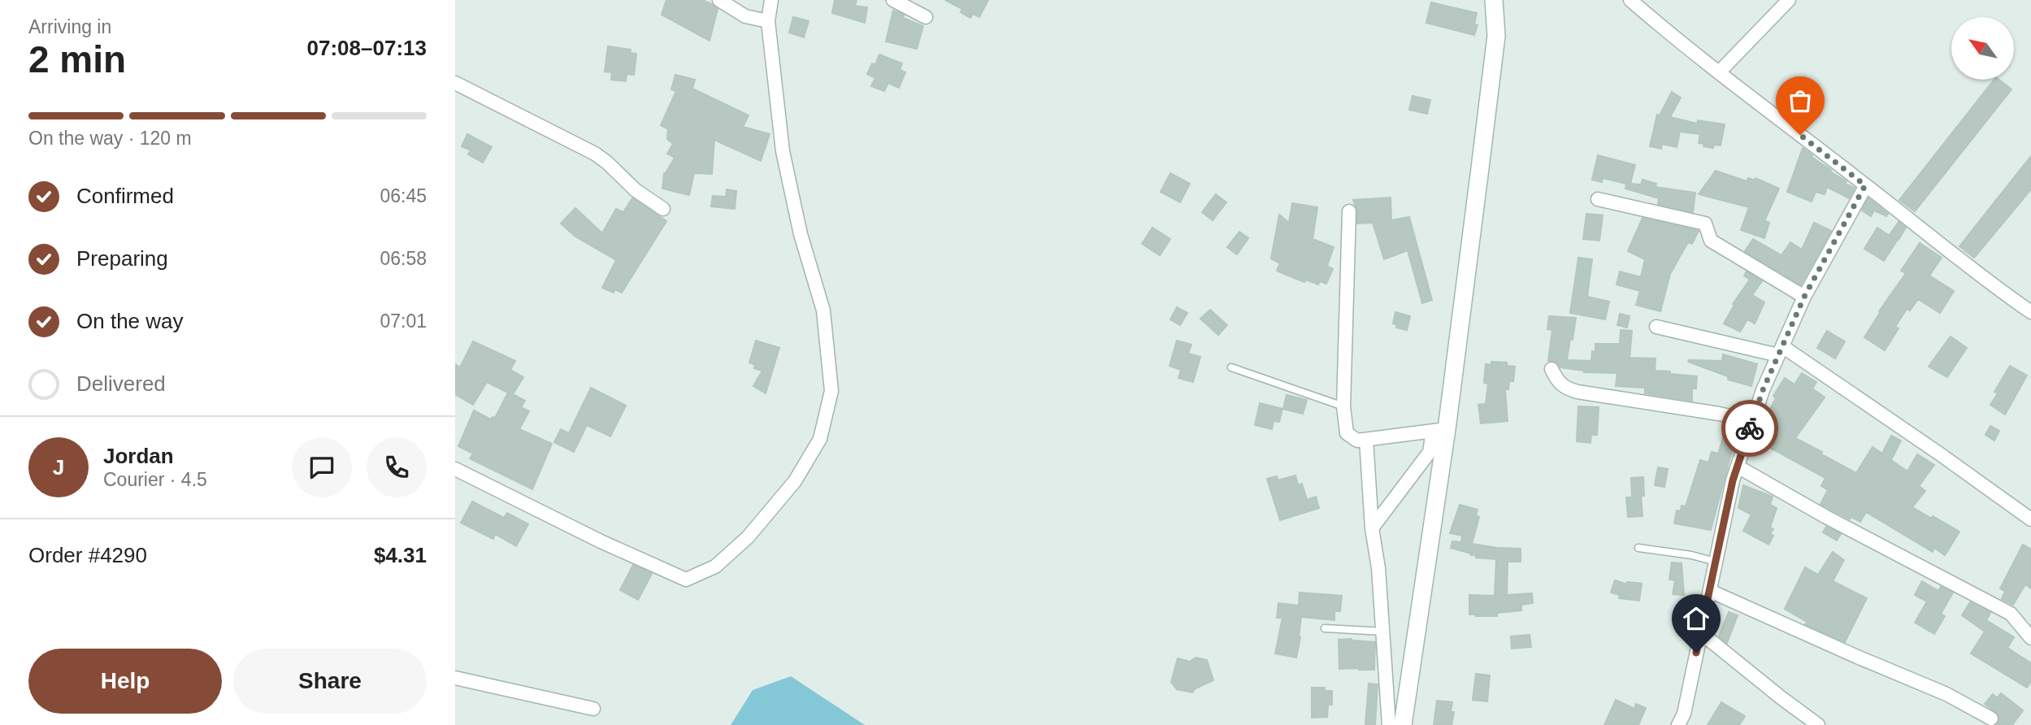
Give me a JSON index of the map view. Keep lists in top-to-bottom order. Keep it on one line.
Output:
{"north":"top left","page":{"heading":["2 min","Arriving in","07:08–07:13"],"panel":["Jordan","Courier · 4.5","Order #4290","$4.31"],"bar":"On the way · 120 m","list":[["Confirmed","06:45"],["Preparing","06:58"],["On the way","07:01"],"Delivered"],"round":"J","buttons":["Help","Share"]}}
